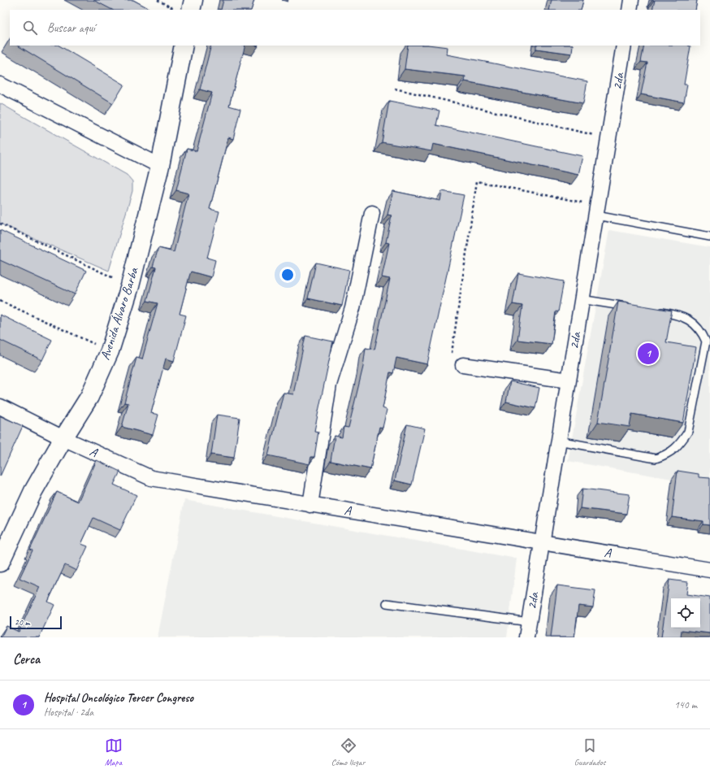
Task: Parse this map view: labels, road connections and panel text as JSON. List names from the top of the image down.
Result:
{
  "streets": {
    "street": ["2da", "Avenida Álvaro Barba", "A"]
  },
  "crossings": [
    ["2da", "A"],
    ["Avenida Álvaro Barba", "A"]
  ],
  "scale_bar": "20 m",
  "page": {
    "search": "Buscar aquí",
    "pins": "1",
    "scale": "20 m",
    "heading": "Cerca",
    "list": [
      {
        "mark": "1",
        "name": "Hospital Oncológico Tercer Congreso",
        "note": "Hospital · 2da",
        "value": "140 m"
      }
    ],
    "nav": ["Mapa", "Cómo llegar", "Guardados"]
  }
}
